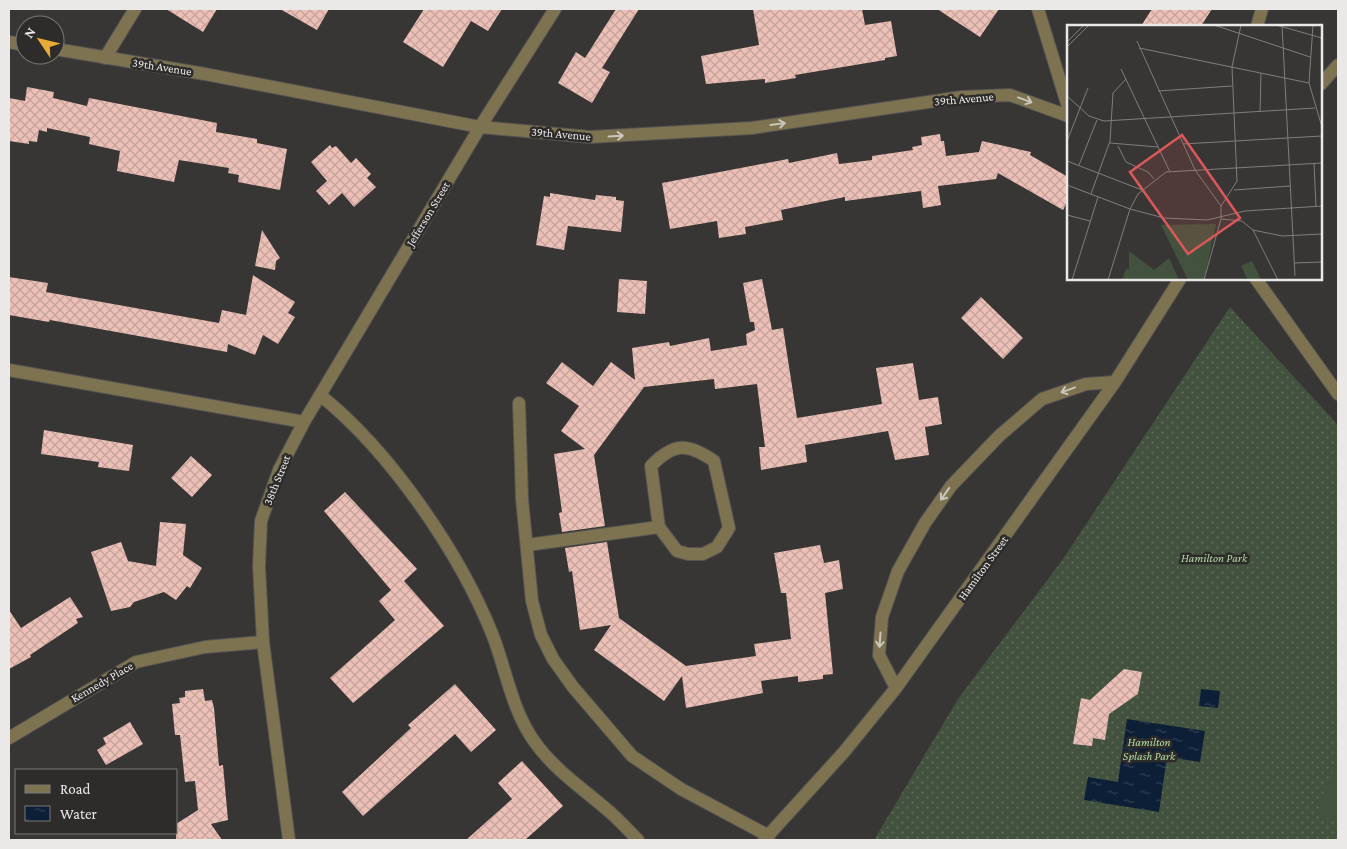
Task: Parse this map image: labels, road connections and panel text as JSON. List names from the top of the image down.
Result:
{
  "streets": {
    "street": [
      "39th Avenue",
      "Jefferson Street",
      "38th Street",
      "Hamilton Street",
      "Kennedy Place"
    ]
  },
  "crossings": [
    ["39th Avenue", "Jefferson Street"],
    ["Jefferson Street", "38th Street"],
    ["38th Street", "Kennedy Place"]
  ],
  "one_way": ["39th Avenue"],
  "parks": ["Hamilton Park", "Hamilton Splash Park"],
  "legend": ["Road", "Water"],
  "north": "top left"
}
